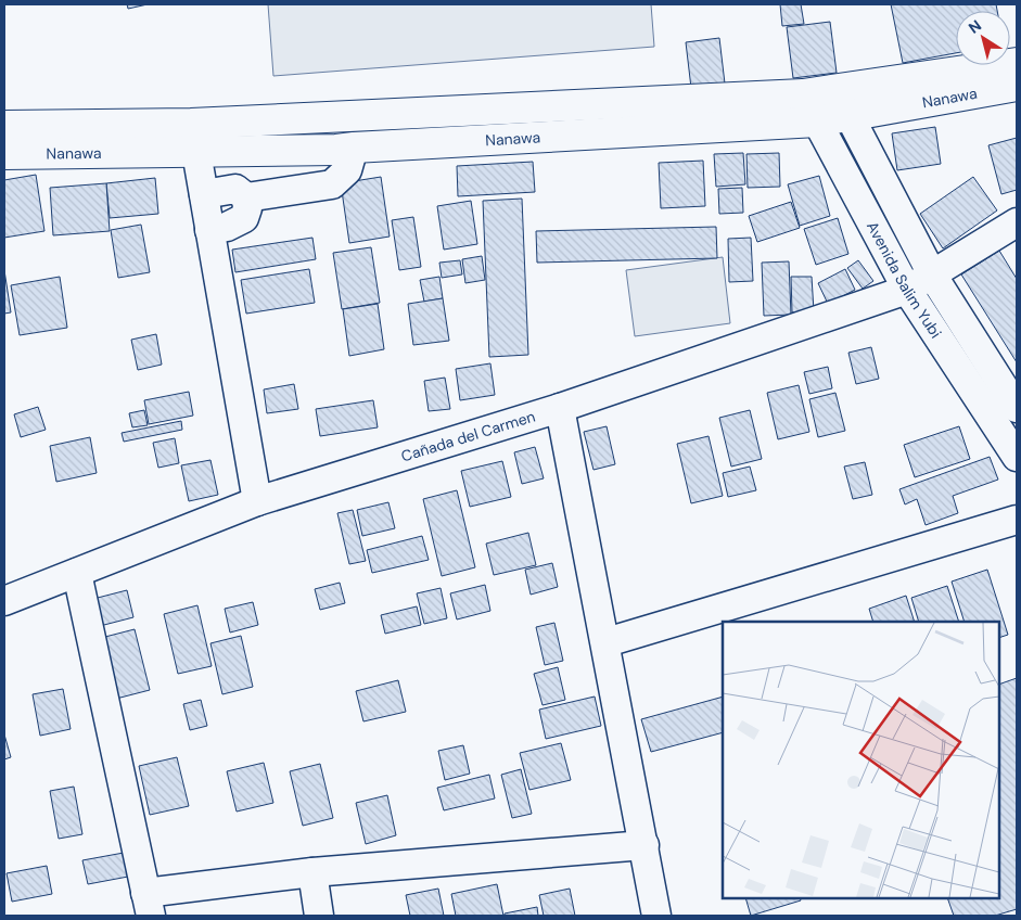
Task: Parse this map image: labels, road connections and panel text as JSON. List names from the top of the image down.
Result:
{
  "streets": {
    "main road": ["Nanawa"],
    "street": ["Avenida Salim Yubi", "Cañada del Carmen"]
  },
  "crossings": [
    ["Nanawa", "Avenida Salim Yubi"],
    ["Avenida Salim Yubi", "Cañada del Carmen"]
  ],
  "north": "top left"
}
